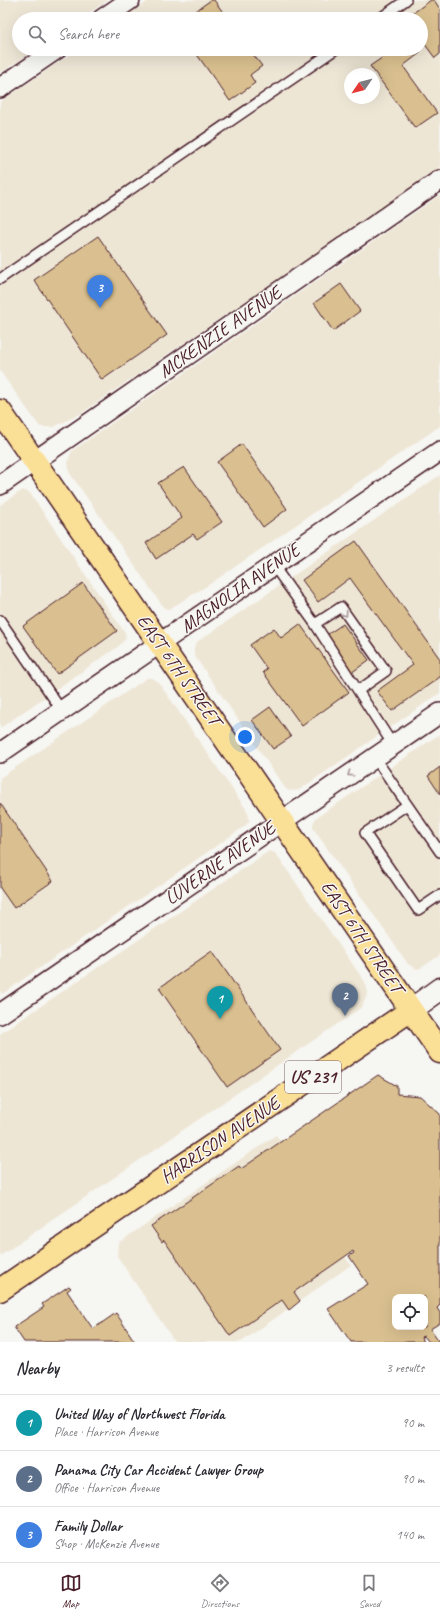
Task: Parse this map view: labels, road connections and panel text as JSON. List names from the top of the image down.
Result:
{
  "streets": {
    "main road": ["EAST 6TH STREET", "US 231", "HARRISON AVENUE"],
    "street": ["MCKENZIE AVENUE", "MAGNOLIA AVENUE", "LUVERNE AVENUE"]
  },
  "crossings": [
    ["MCKENZIE AVENUE", "EAST 6TH STREET"],
    ["MAGNOLIA AVENUE", "EAST 6TH STREET"],
    ["EAST 6TH STREET", "LUVERNE AVENUE"],
    ["EAST 6TH STREET", "HARRISON AVENUE"]
  ],
  "north": "bottom left",
  "page": {
    "search": "Search here",
    "pins": ["3", "2", "1"],
    "heading": ["Nearby", "3 results"],
    "list": [
      {
        "mark": "1",
        "name": "United Way of Northwest Florida",
        "note": "Place · Harrison Avenue",
        "value": "90 m"
      },
      {
        "mark": "2",
        "name": "Panama City Car Accident Lawyer Group",
        "note": "Office · Harrison Avenue",
        "value": "90 m"
      },
      {
        "mark": "3",
        "name": "Family Dollar",
        "note": "Shop · McKenzie Avenue",
        "value": "140 m"
      }
    ],
    "nav": ["Map", "Directions", "Saved"]
  }
}
